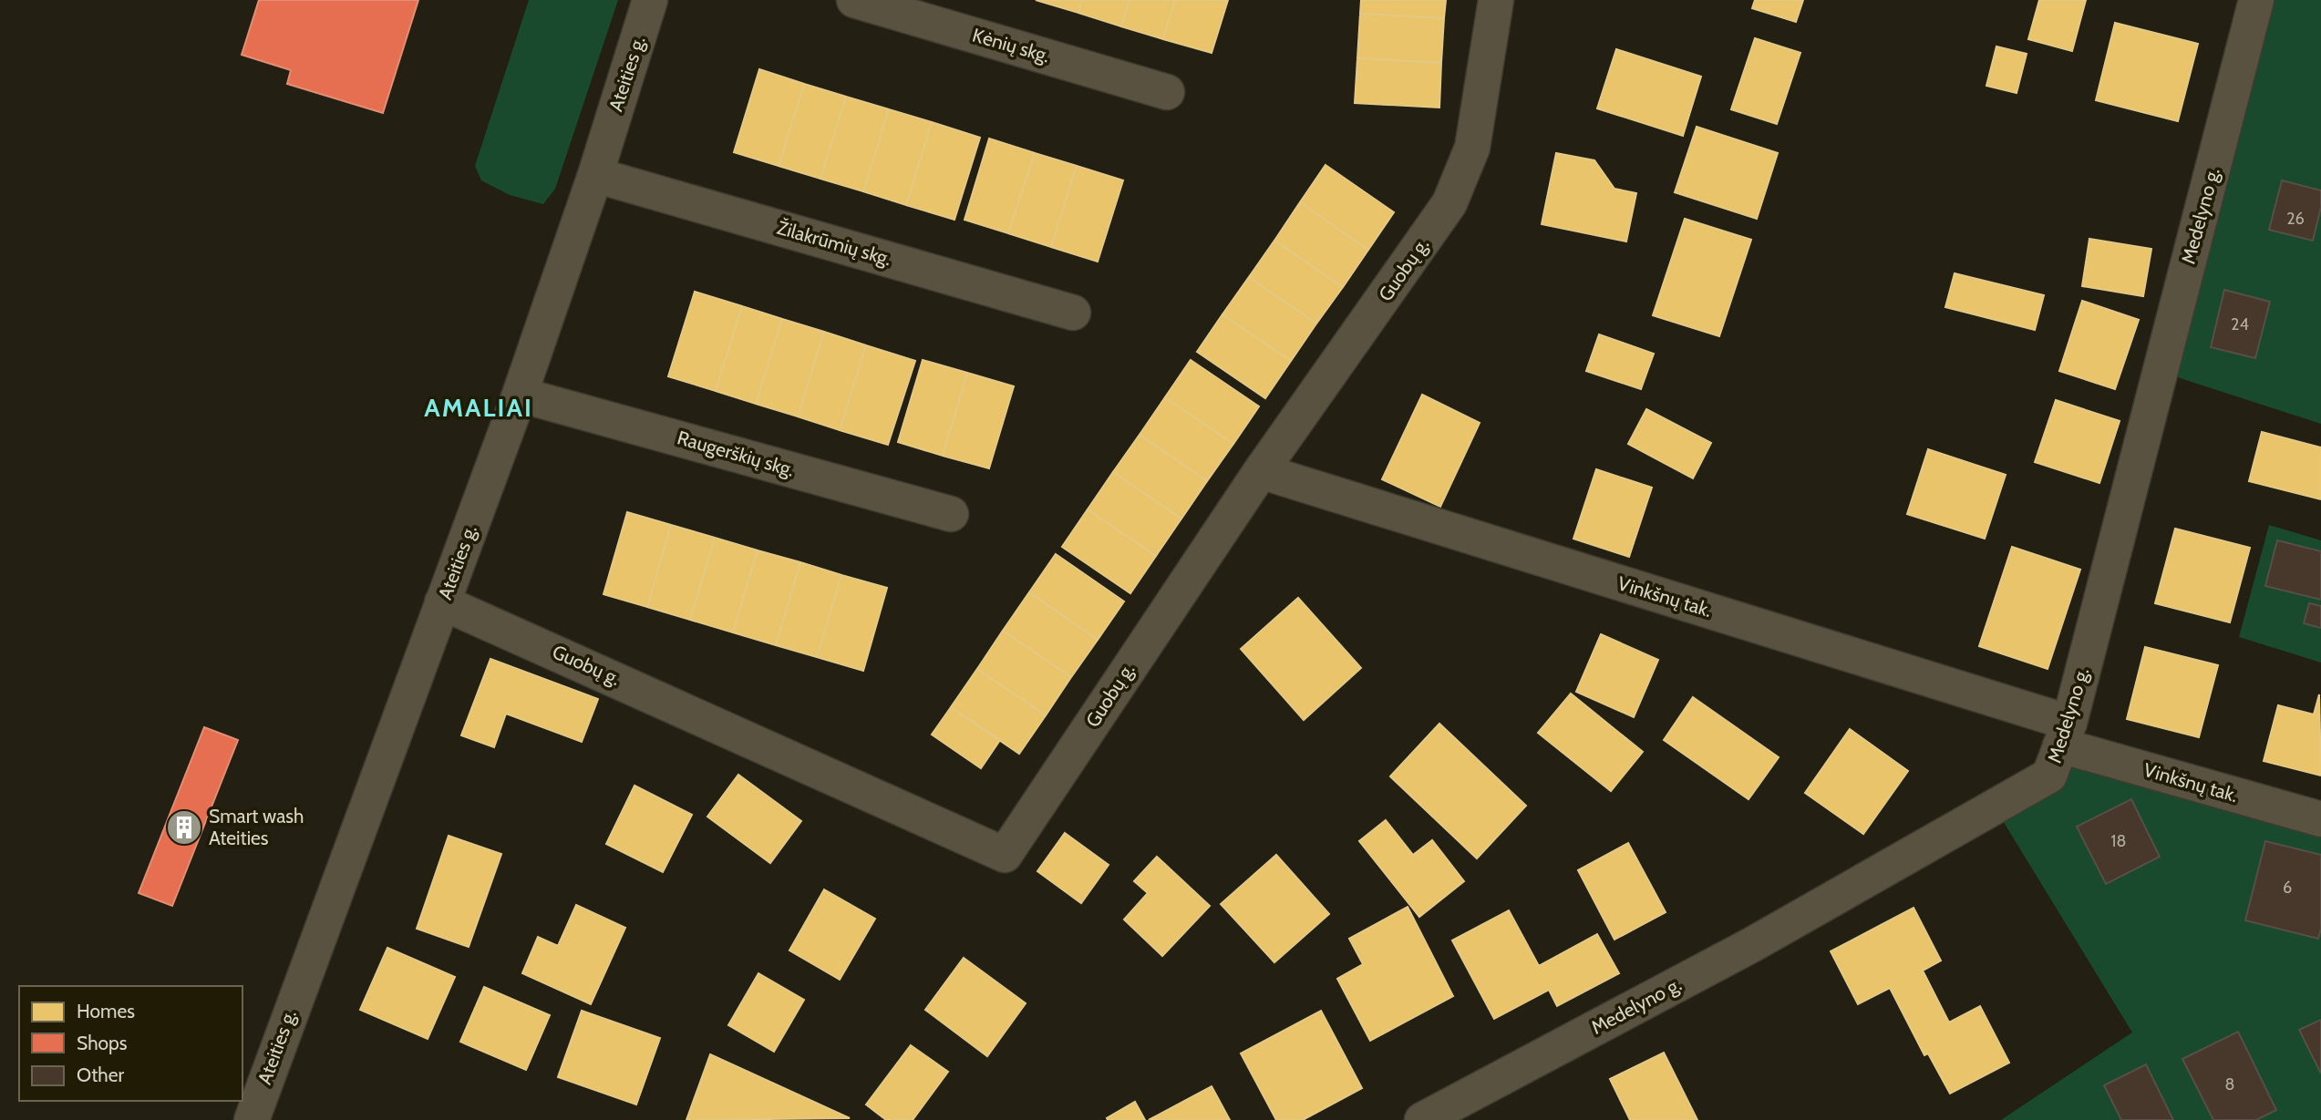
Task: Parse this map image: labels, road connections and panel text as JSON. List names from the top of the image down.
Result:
{
  "streets": {
    "street": [
      "Kėnių skg.",
      "Ateities g.",
      "Medelyno g.",
      "Žilakrūmių skg.",
      "Guobų g.",
      "Raugerškių skg.",
      "Vinkšnų tak."
    ]
  },
  "crossings": [
    ["Ateities g.", "Žilakrūmių skg."],
    ["Ateities g.", "Guobų g."],
    ["Ateities g.", "Raugerškių skg."],
    ["Medelyno g.", "Vinkšnų tak."],
    ["Guobų g.", "Vinkšnų tak."]
  ],
  "districts": ["AMALIAI"],
  "places": {
    "building": ["Smart wash Ateities"]
  },
  "house_numbers": [
    "26",
    "24",
    "18",
    "6",
    "8"
  ],
  "legend": ["Homes", "Shops", "Other"]
}
